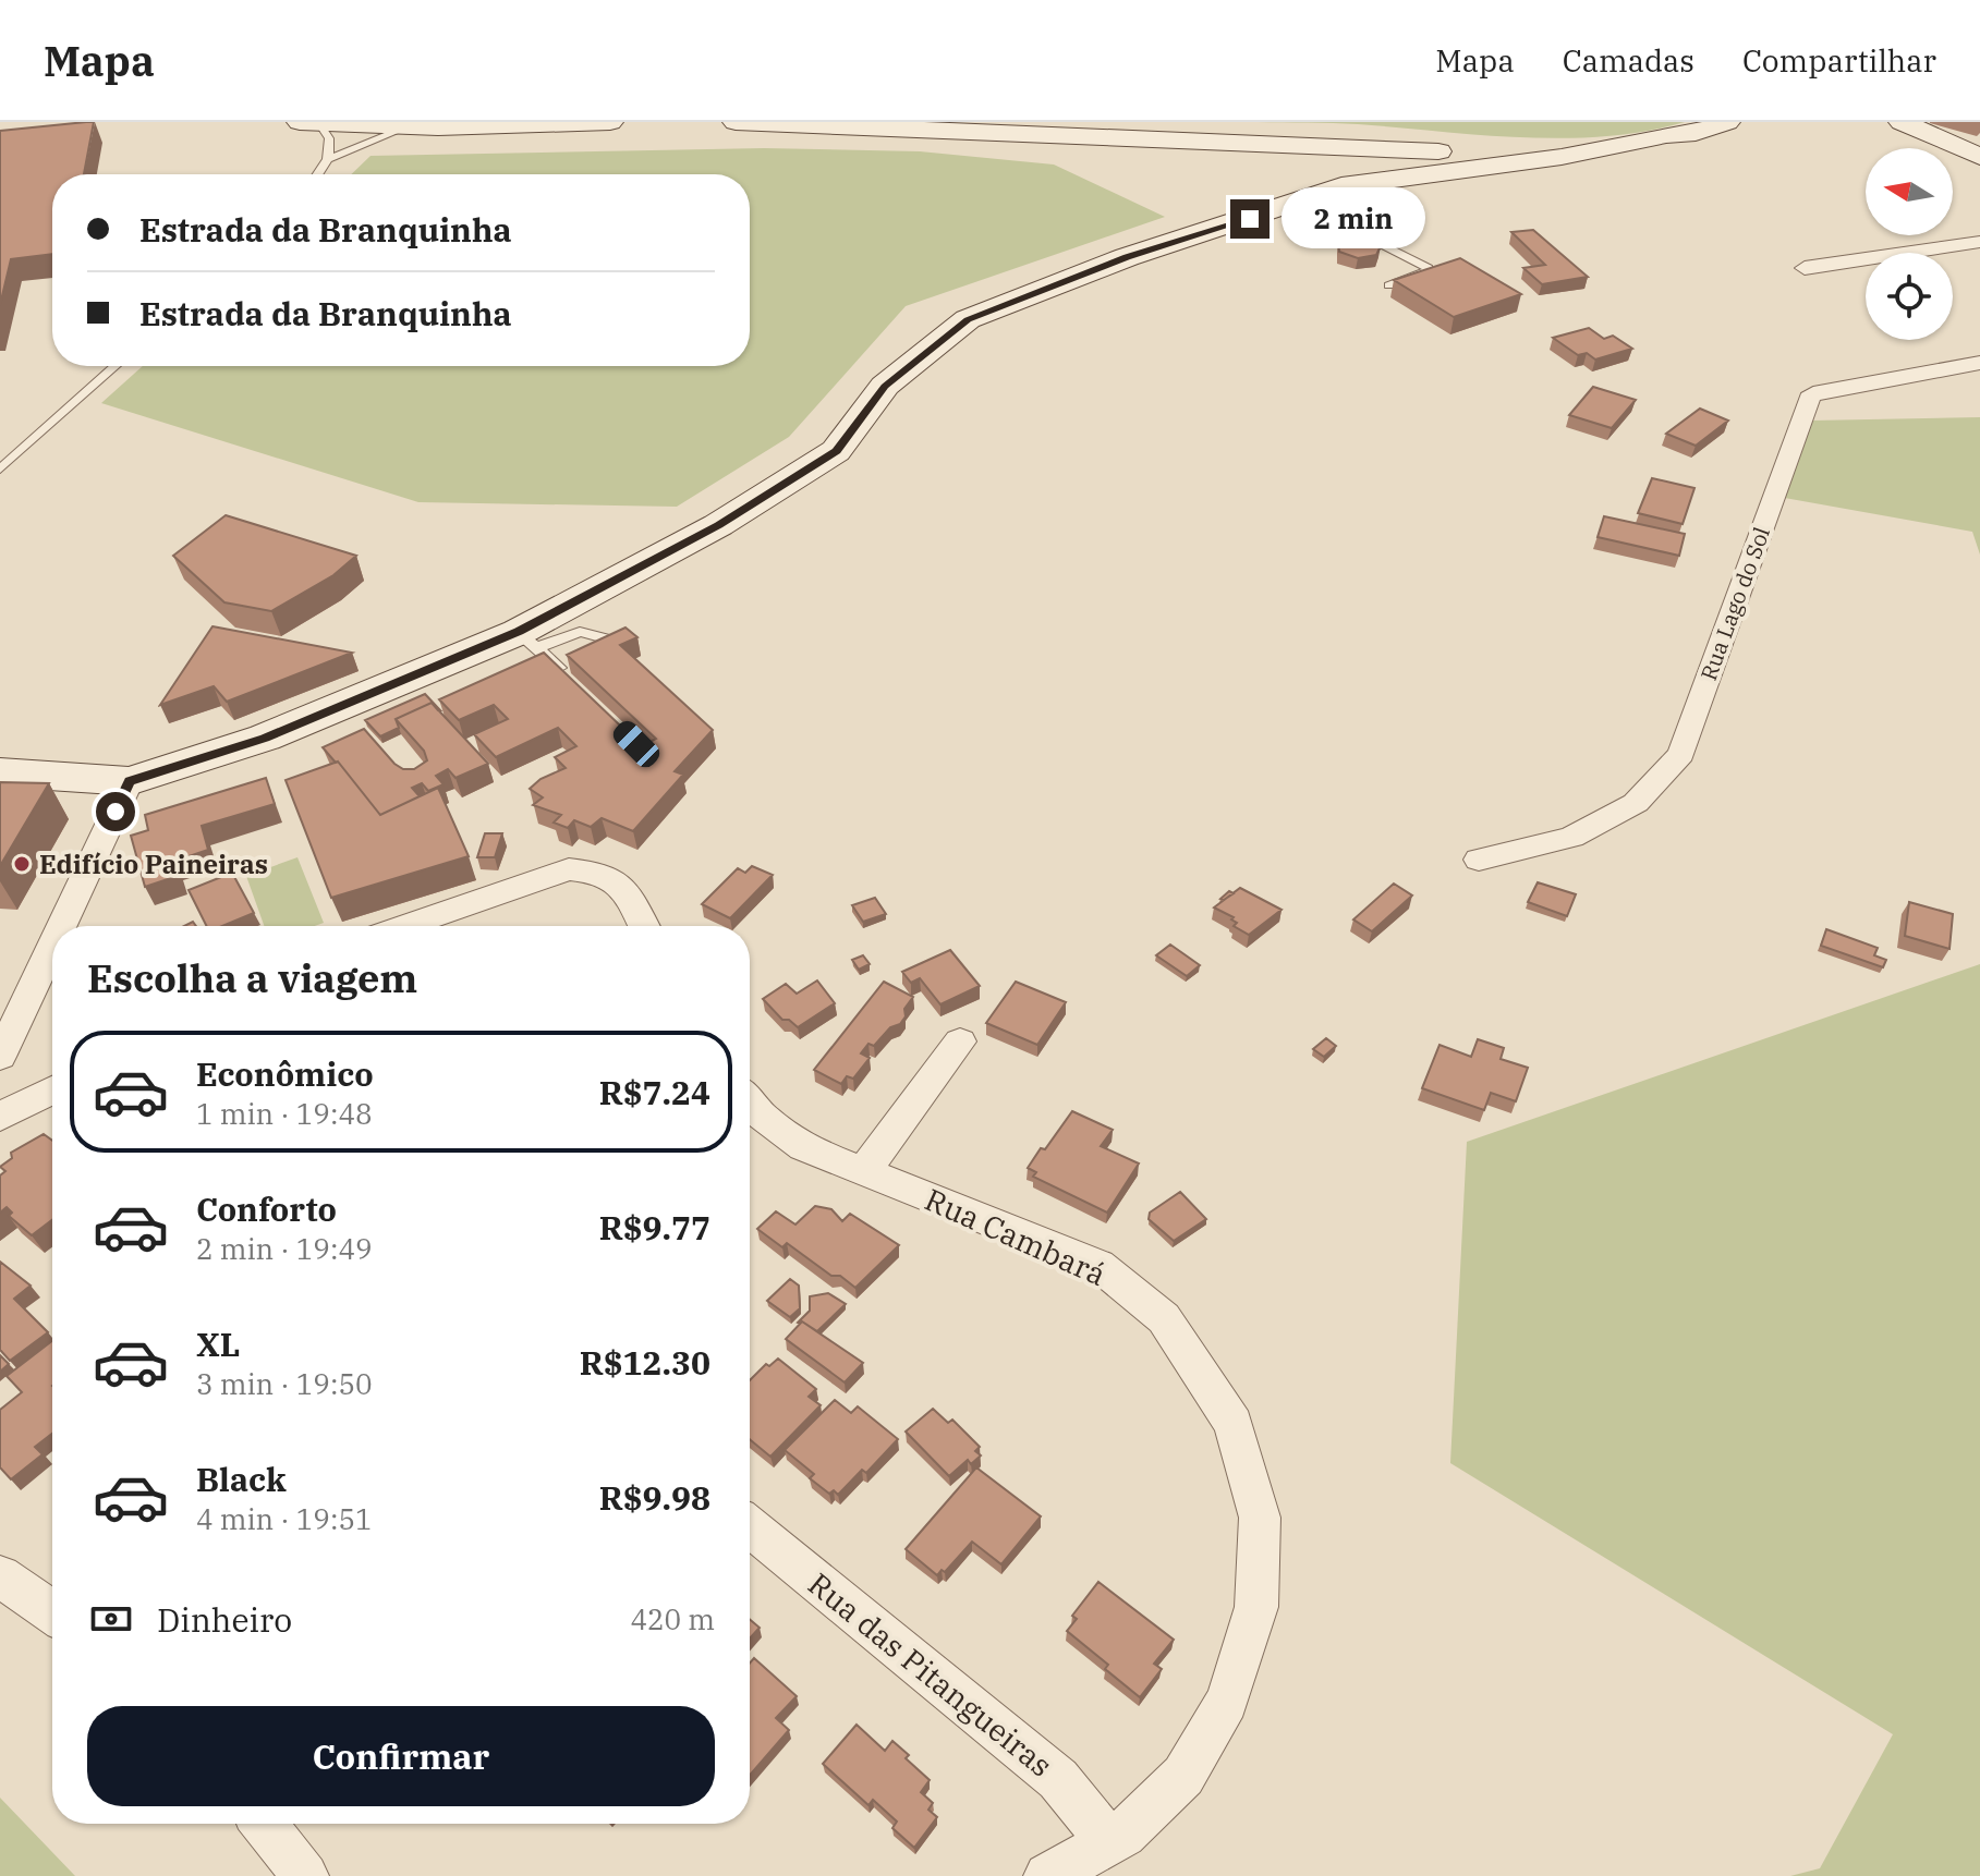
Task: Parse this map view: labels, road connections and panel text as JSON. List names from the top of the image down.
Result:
{
  "streets": {
    "street": ["Rua Lago do Sol", "Rua Cambará", "Rua das Pitangueiras"]
  },
  "crossings": [
    ["Rua Cambará", "Rua das Pitangueiras"]
  ],
  "places": ["Edifício Paineiras"],
  "north": "left",
  "page": {
    "header": "Mapa",
    "nav": ["Mapa", "Camadas", "Compartilhar"],
    "banner": ["Estrada da Branquinha", "Estrada da Branquinha"],
    "bubble": "2 min",
    "heading": "Escolha a viagem",
    "list": [
      {
        "name": "Econômico",
        "note": "1 min · 19:48",
        "value": "R$7.24"
      },
      {
        "name": "Conforto",
        "note": "2 min · 19:49",
        "value": "R$9.77"
      },
      {
        "name": "XL",
        "note": "3 min · 19:50",
        "value": "R$12.30"
      },
      {
        "name": "Black",
        "note": "4 min · 19:51",
        "value": "R$9.98"
      }
    ],
    "pay": ["Dinheiro", "420 m"],
    "buttons": "Confirmar"
  }
}
